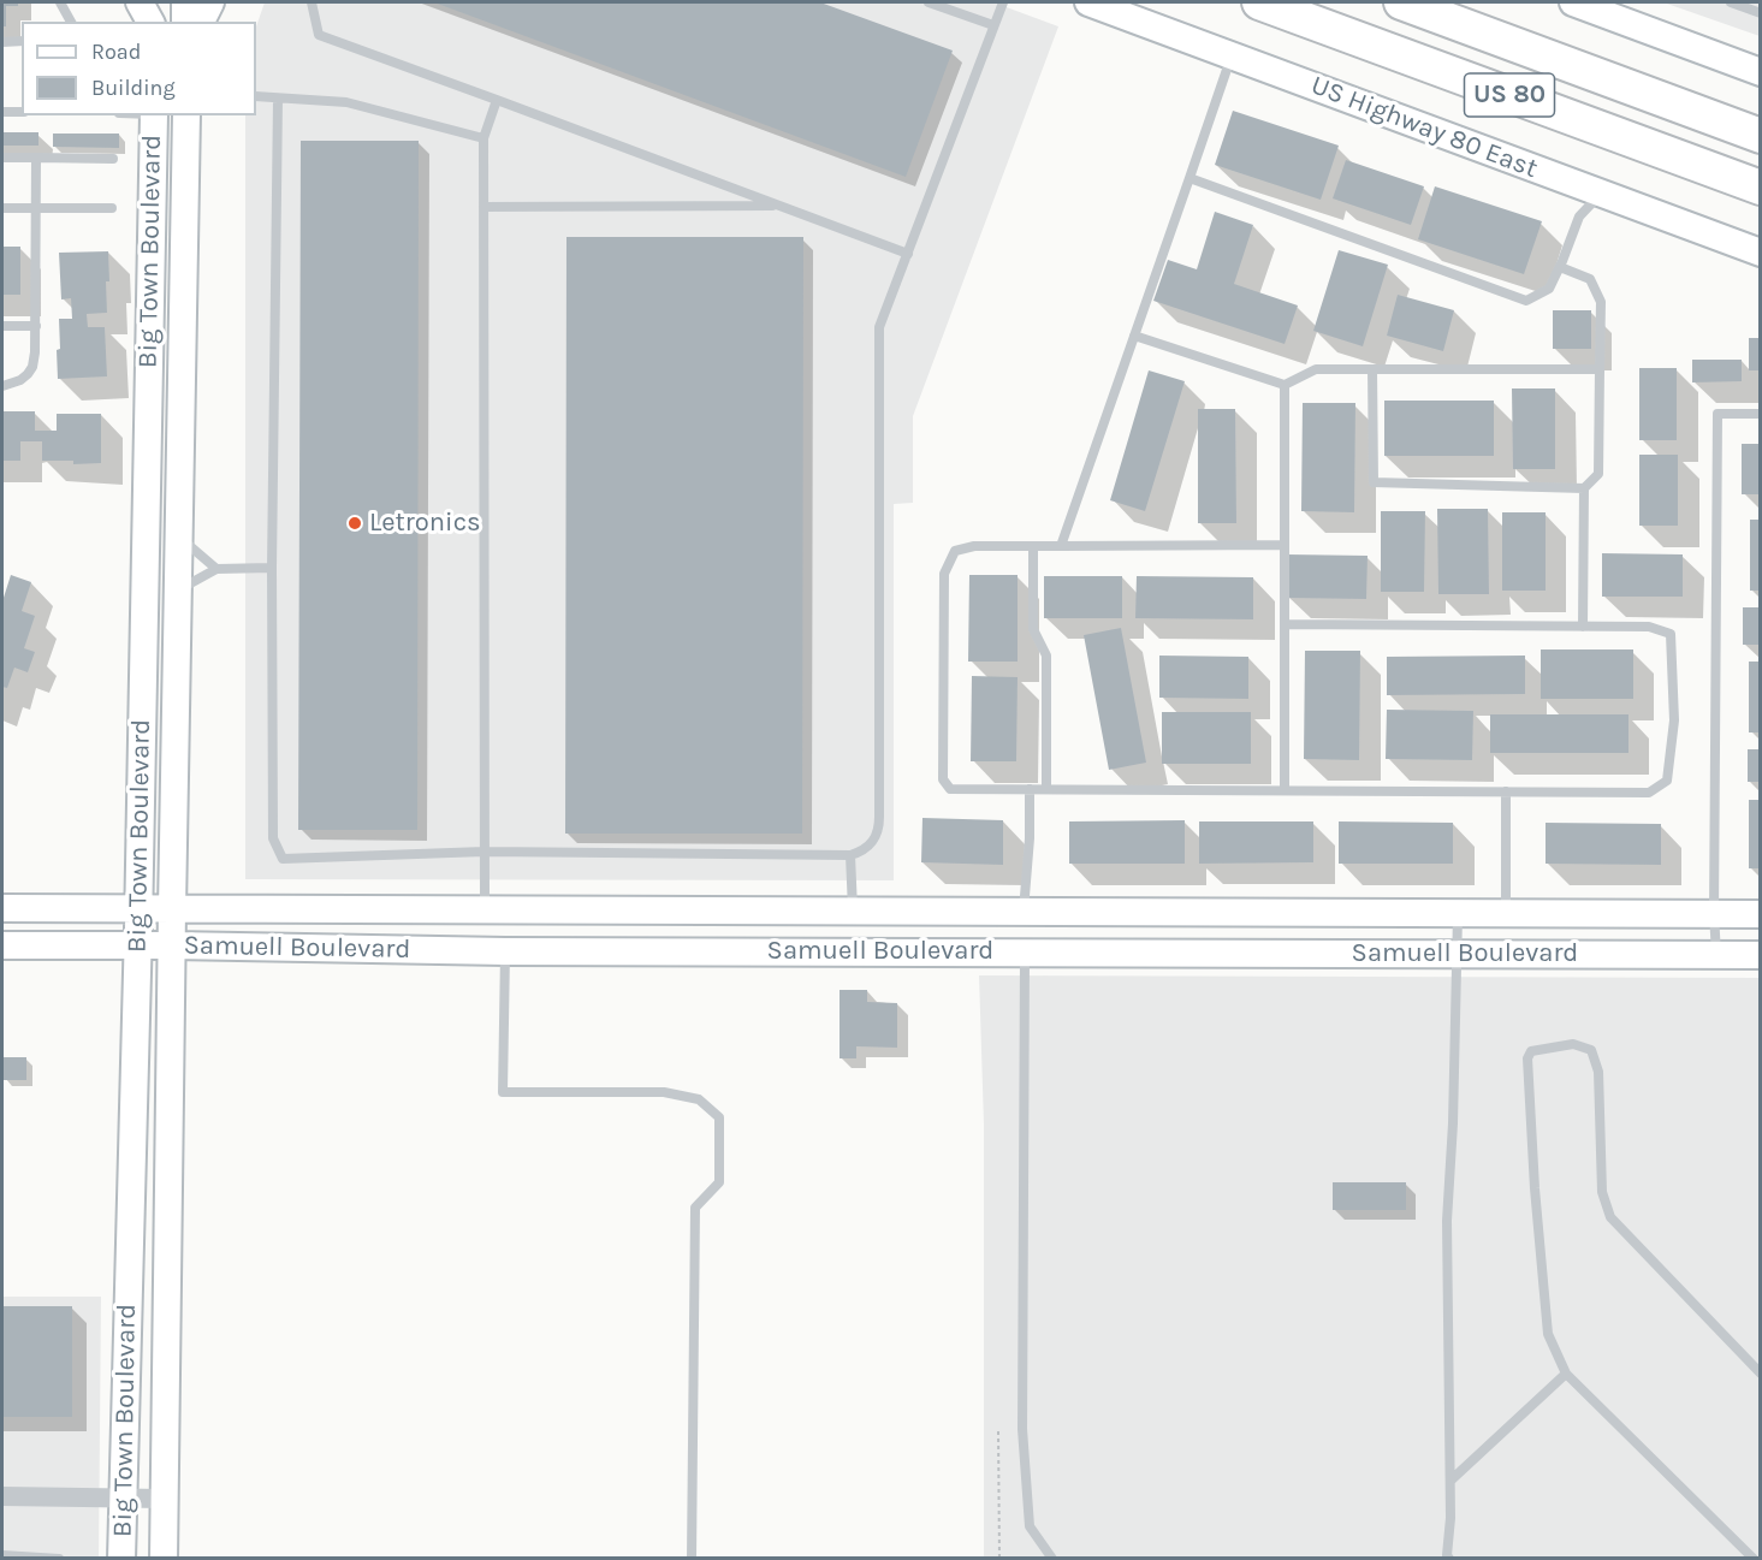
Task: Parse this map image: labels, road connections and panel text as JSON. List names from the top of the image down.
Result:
{
  "streets": {
    "highway": ["US 80"],
    "main road": ["US Highway 80 East", "Big Town Boulevard", "Samuell Boulevard"]
  },
  "crossings": [
    ["Big Town Boulevard", "Samuell Boulevard"]
  ],
  "places": ["Letronics"],
  "legend": ["Road", "Building"]
}
